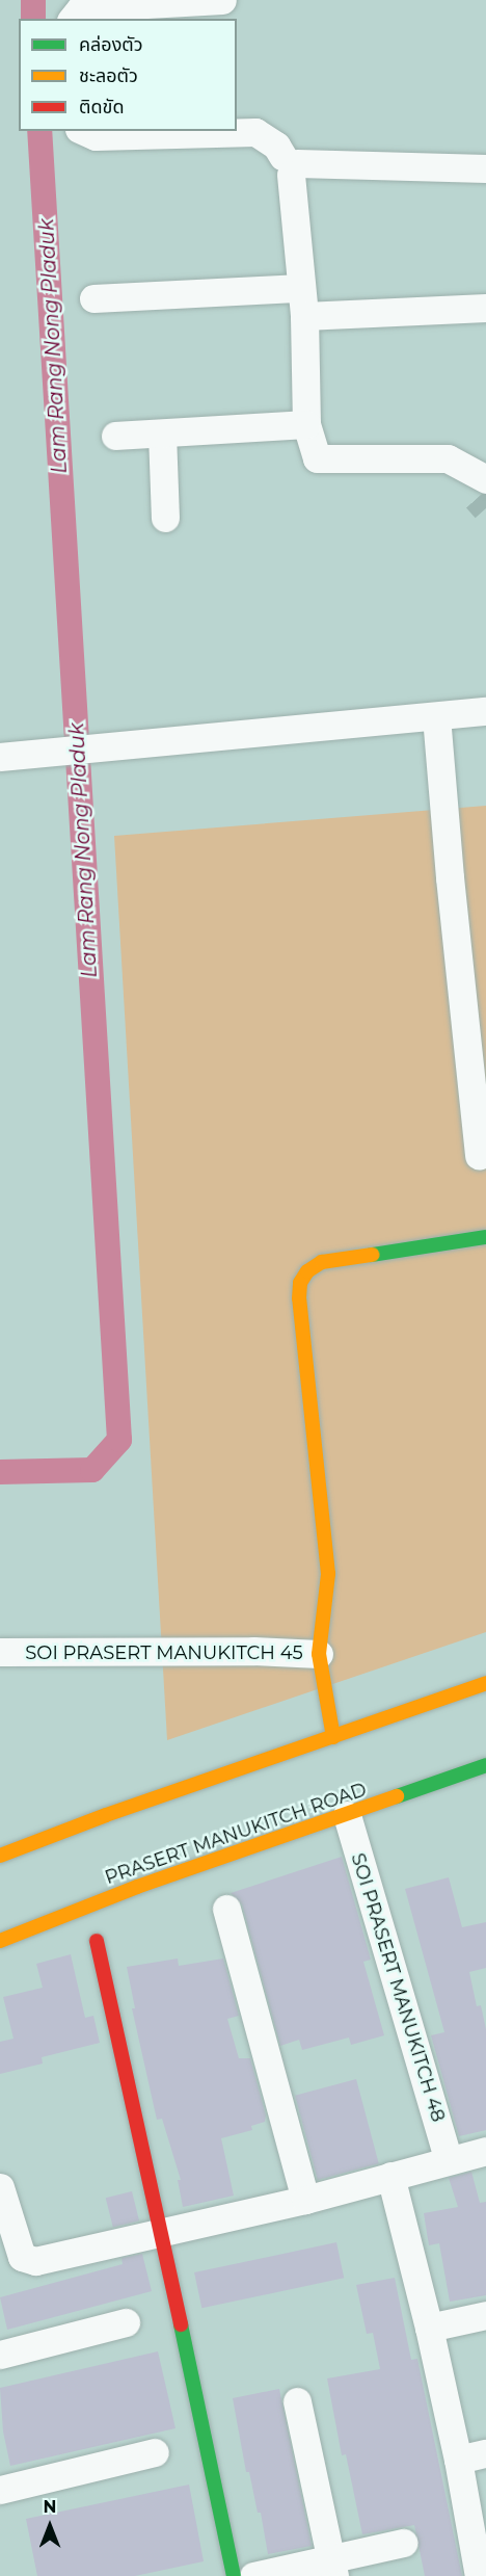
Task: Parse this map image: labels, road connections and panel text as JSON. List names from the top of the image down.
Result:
{
  "streets": {
    "street": ["SOI PRASERT MANUKITCH 45", "PRASERT MANUKITCH ROAD", "SOI PRASERT MANUKITCH 48"]
  },
  "crossings": [
    ["PRASERT MANUKITCH ROAD", "SOI PRASERT MANUKITCH 48"]
  ],
  "water": ["Lam Rang Nong Pladuk"],
  "legend": ["คล่องตัว", "ชะลอตัว", "ติดขัด"],
  "north": "top"
}
